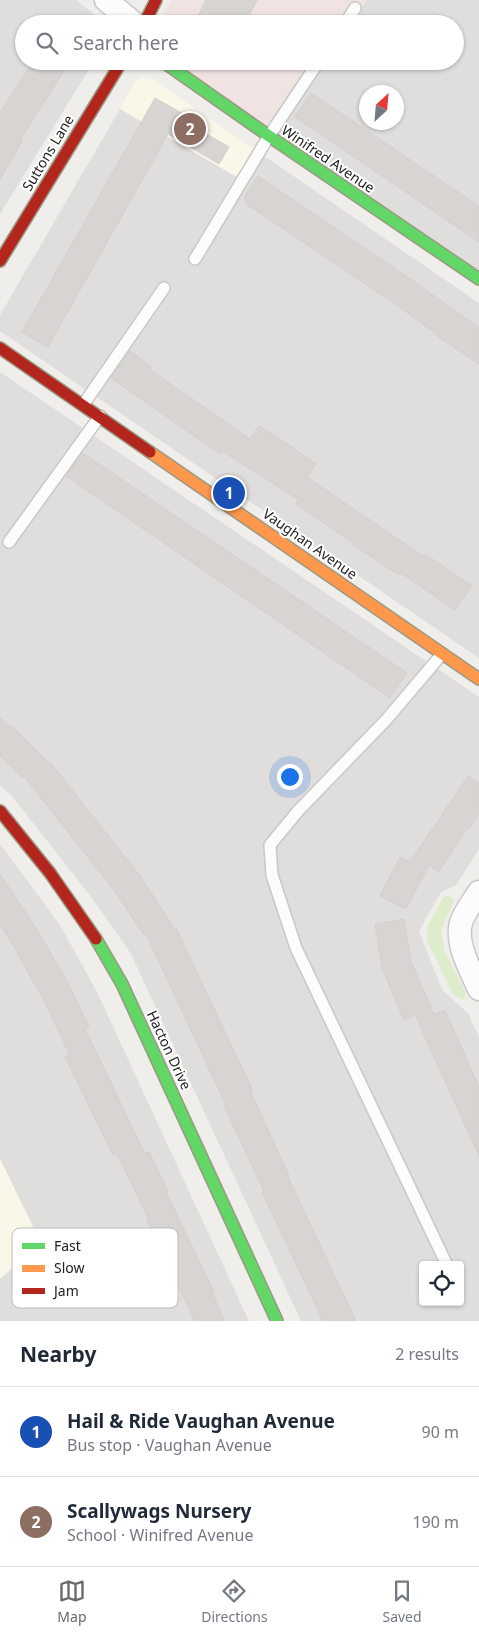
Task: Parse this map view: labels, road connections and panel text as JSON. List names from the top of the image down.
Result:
{
  "streets": {
    "street": [
      "Suttons Lane",
      "Winifred Avenue",
      "Vaughan Avenue",
      "Hacton Drive"
    ]
  },
  "legend": ["Fast", "Slow", "Jam"],
  "north": "top right",
  "page": {
    "search": "Search here",
    "pins": ["2", "1"],
    "heading": ["Nearby", "2 results"],
    "list": [
      {
        "mark": "1",
        "name": "Hail & Ride Vaughan Avenue",
        "note": "Bus stop · Vaughan Avenue",
        "value": "90 m"
      },
      {
        "mark": "2",
        "name": "Scallywags Nursery",
        "note": "School · Winifred Avenue",
        "value": "190 m"
      }
    ],
    "nav": ["Map", "Directions", "Saved"]
  }
}
